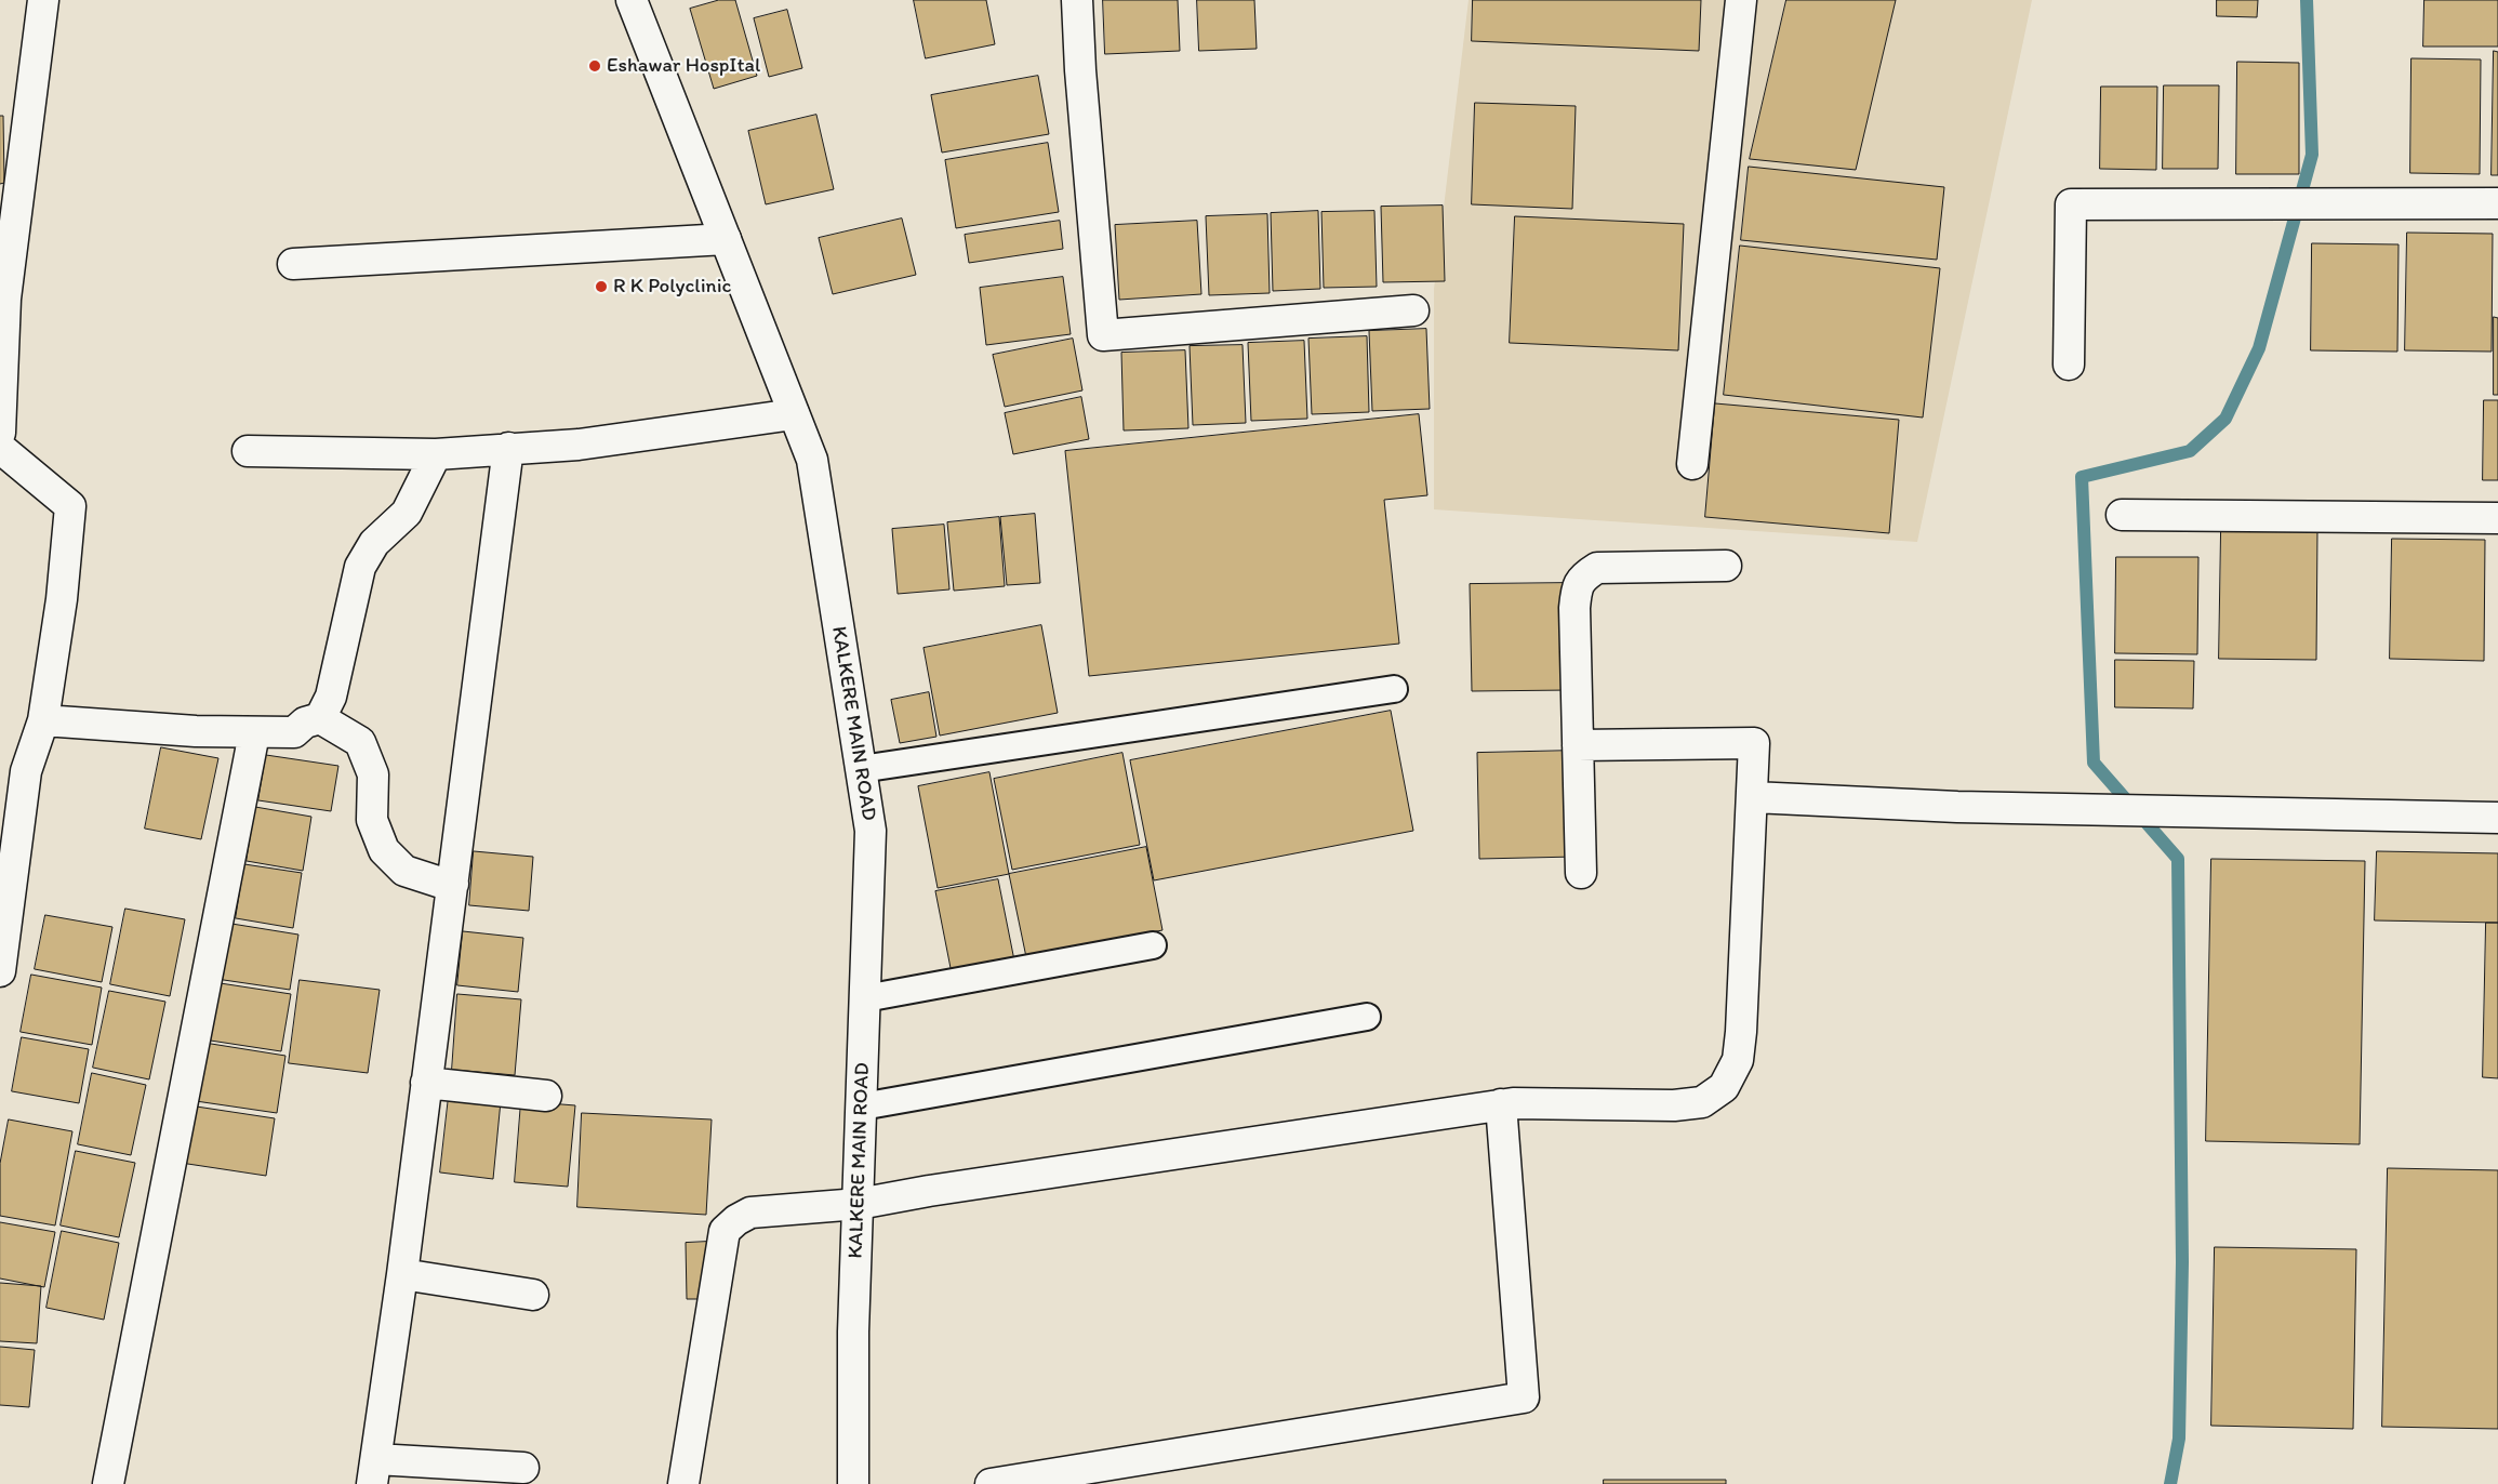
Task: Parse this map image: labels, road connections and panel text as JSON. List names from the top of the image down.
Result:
{
  "streets": {
    "street": ["KALKERE MAIN ROAD"]
  },
  "places": ["Eshawar HospItal", "R K Polyclinic"]
}
